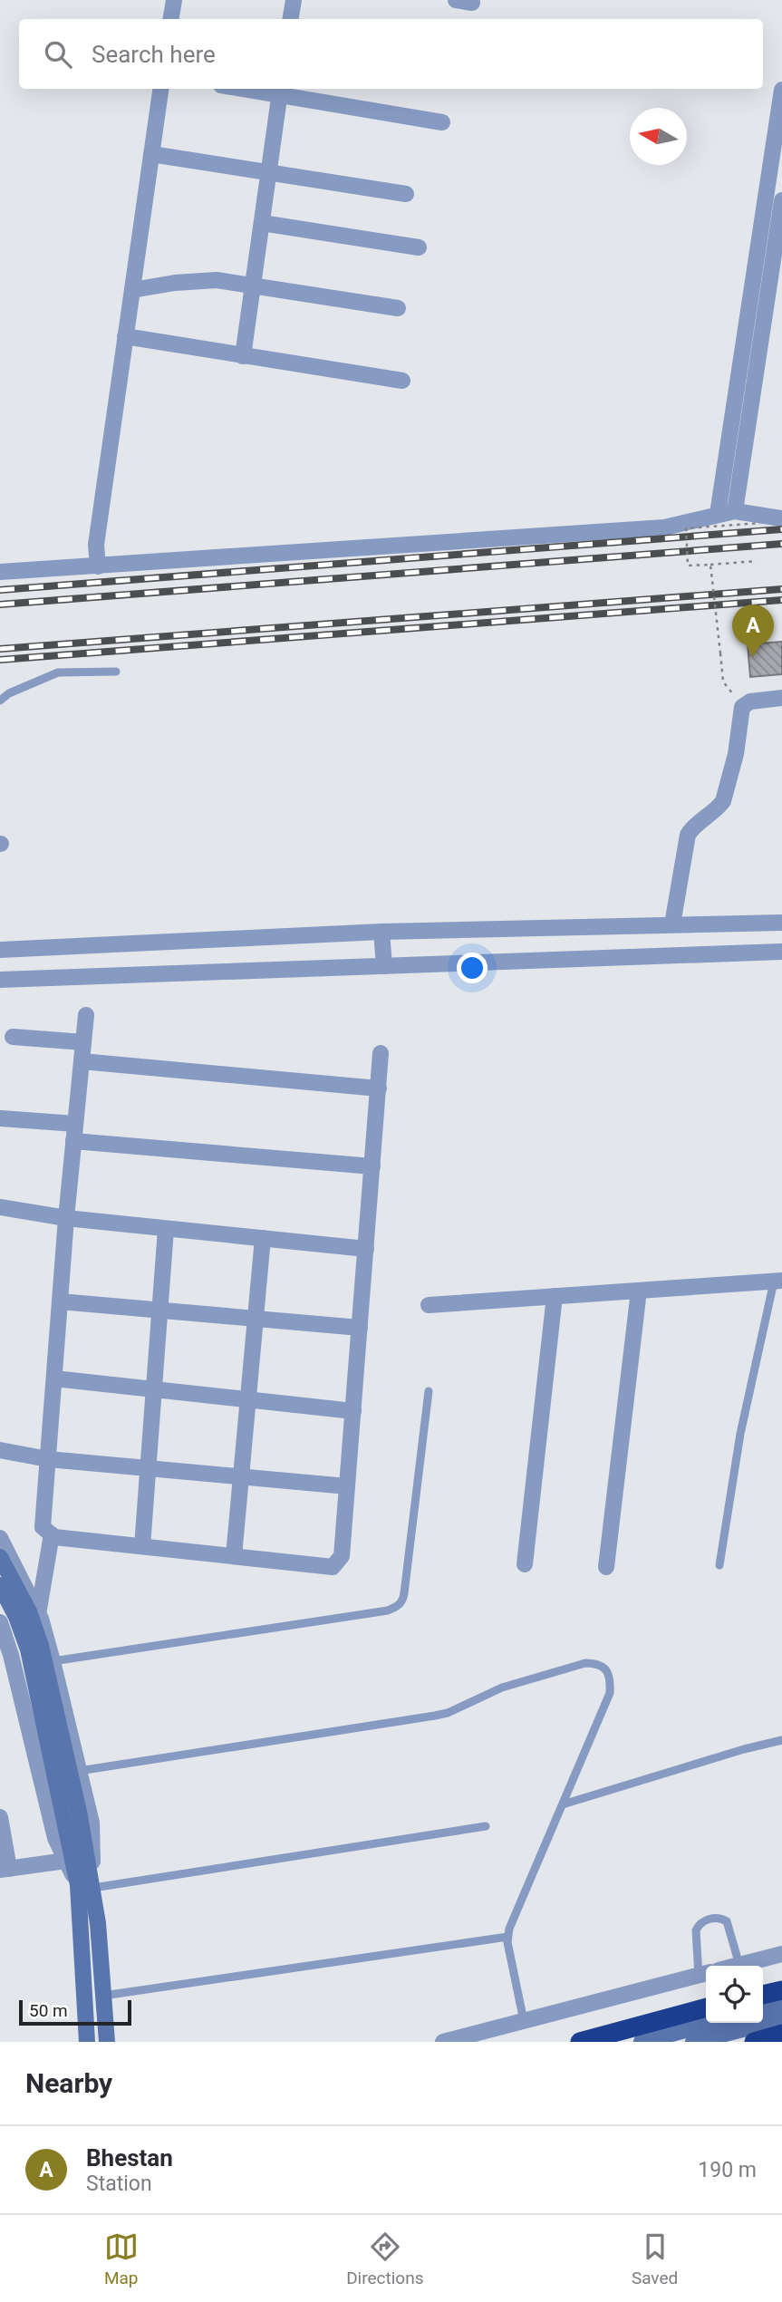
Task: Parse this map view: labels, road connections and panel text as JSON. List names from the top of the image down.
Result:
{
  "scale_bar": "50 m",
  "north": "left",
  "page": {
    "search": "Search here",
    "pins": "A",
    "scale": "50 m",
    "heading": "Nearby",
    "list": [
      {
        "mark": "A",
        "name": "Bhestan",
        "note": "Station",
        "value": "190 m"
      }
    ],
    "nav": ["Map", "Directions", "Saved"]
  }
}
